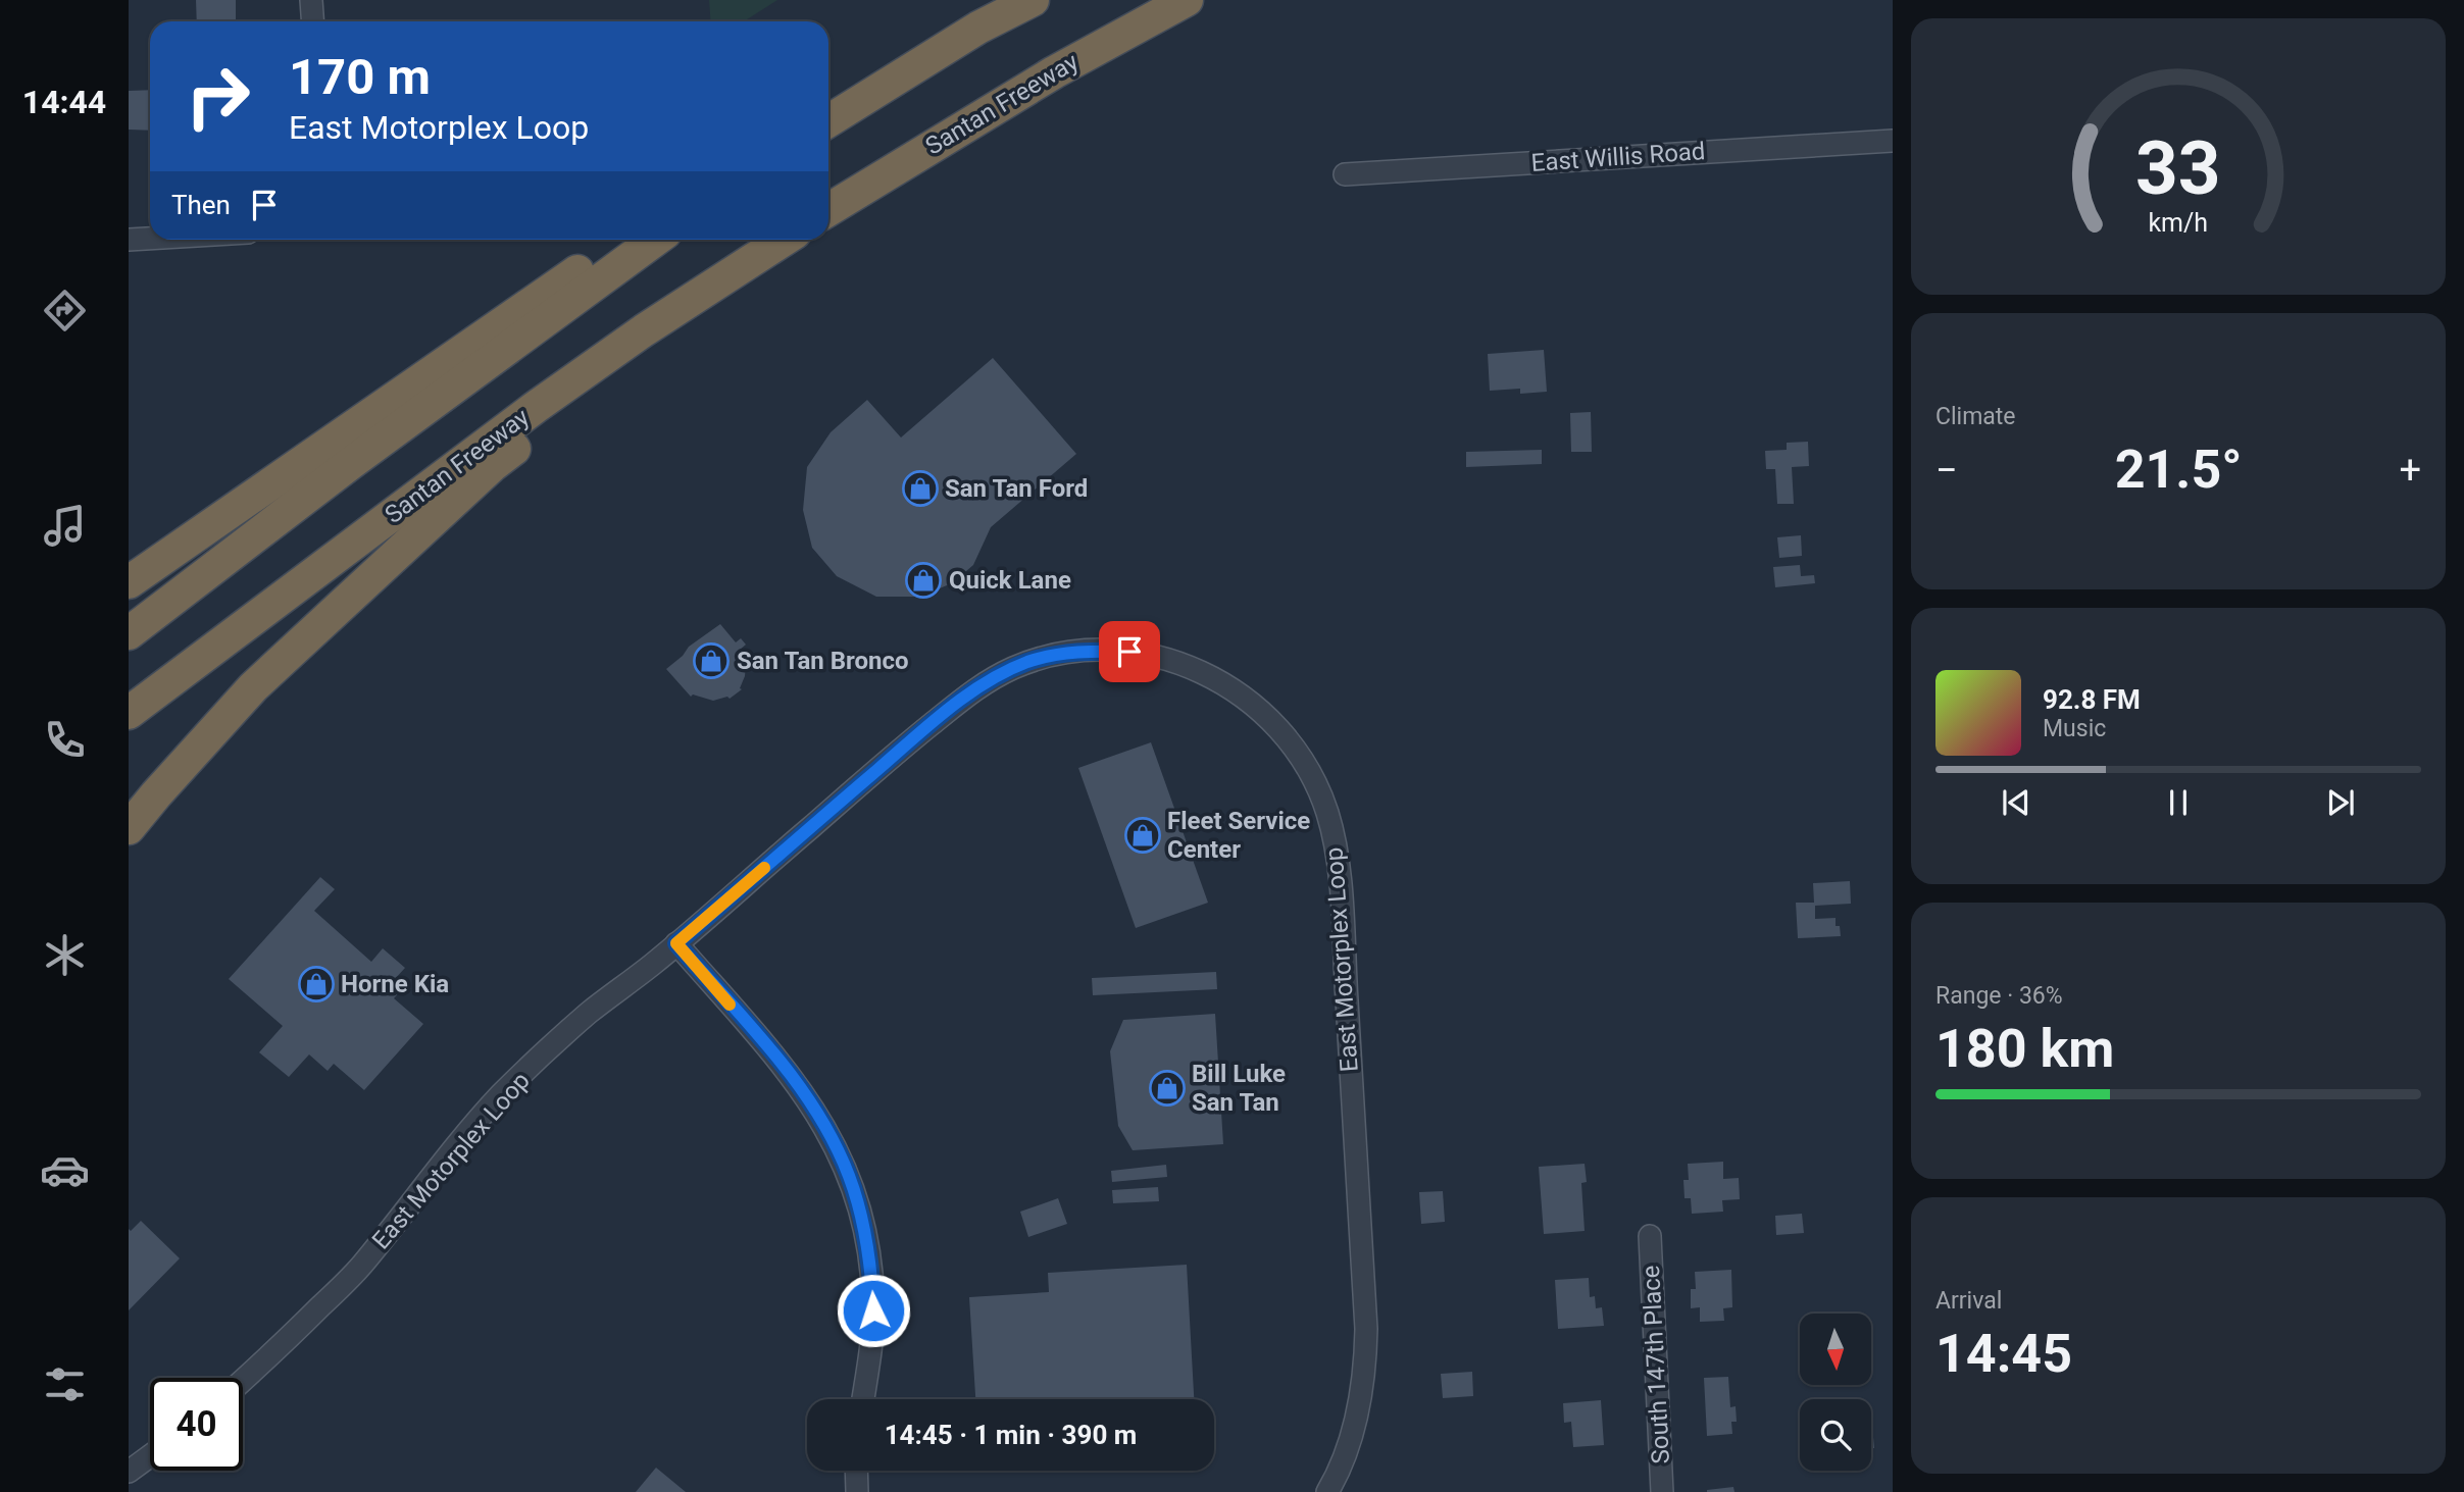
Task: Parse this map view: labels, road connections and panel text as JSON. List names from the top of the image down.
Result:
{
  "streets": {
    "highway": ["Santan Freeway"],
    "street": ["East Willis Road", "East Motorplex Loop", "South 147th Place"]
  },
  "places": {
    "shop": [
      "San Tan Ford",
      "Quick Lane",
      "San Tan Bronco",
      "Fleet Service Center",
      "Horne Kia",
      "Bill Luke San Tan"
    ]
  },
  "north": "bottom",
  "page": {
    "tabs": "14:44",
    "turn": ["170 m", "East Motorplex Loop"],
    "then": "Then",
    "tile": [
      "Climate",
      ["Range · 36%", "180 km"],
      ["Arrival", "14:45"]
    ],
    "heat": ["−", "21.5°", "+"],
    "song": ["92.8 FM", "Music"],
    "limit": "40",
    "trip": "14:45 · 1 min · 390 m",
    "gauge": ["33", "km/h"]
  }
}
